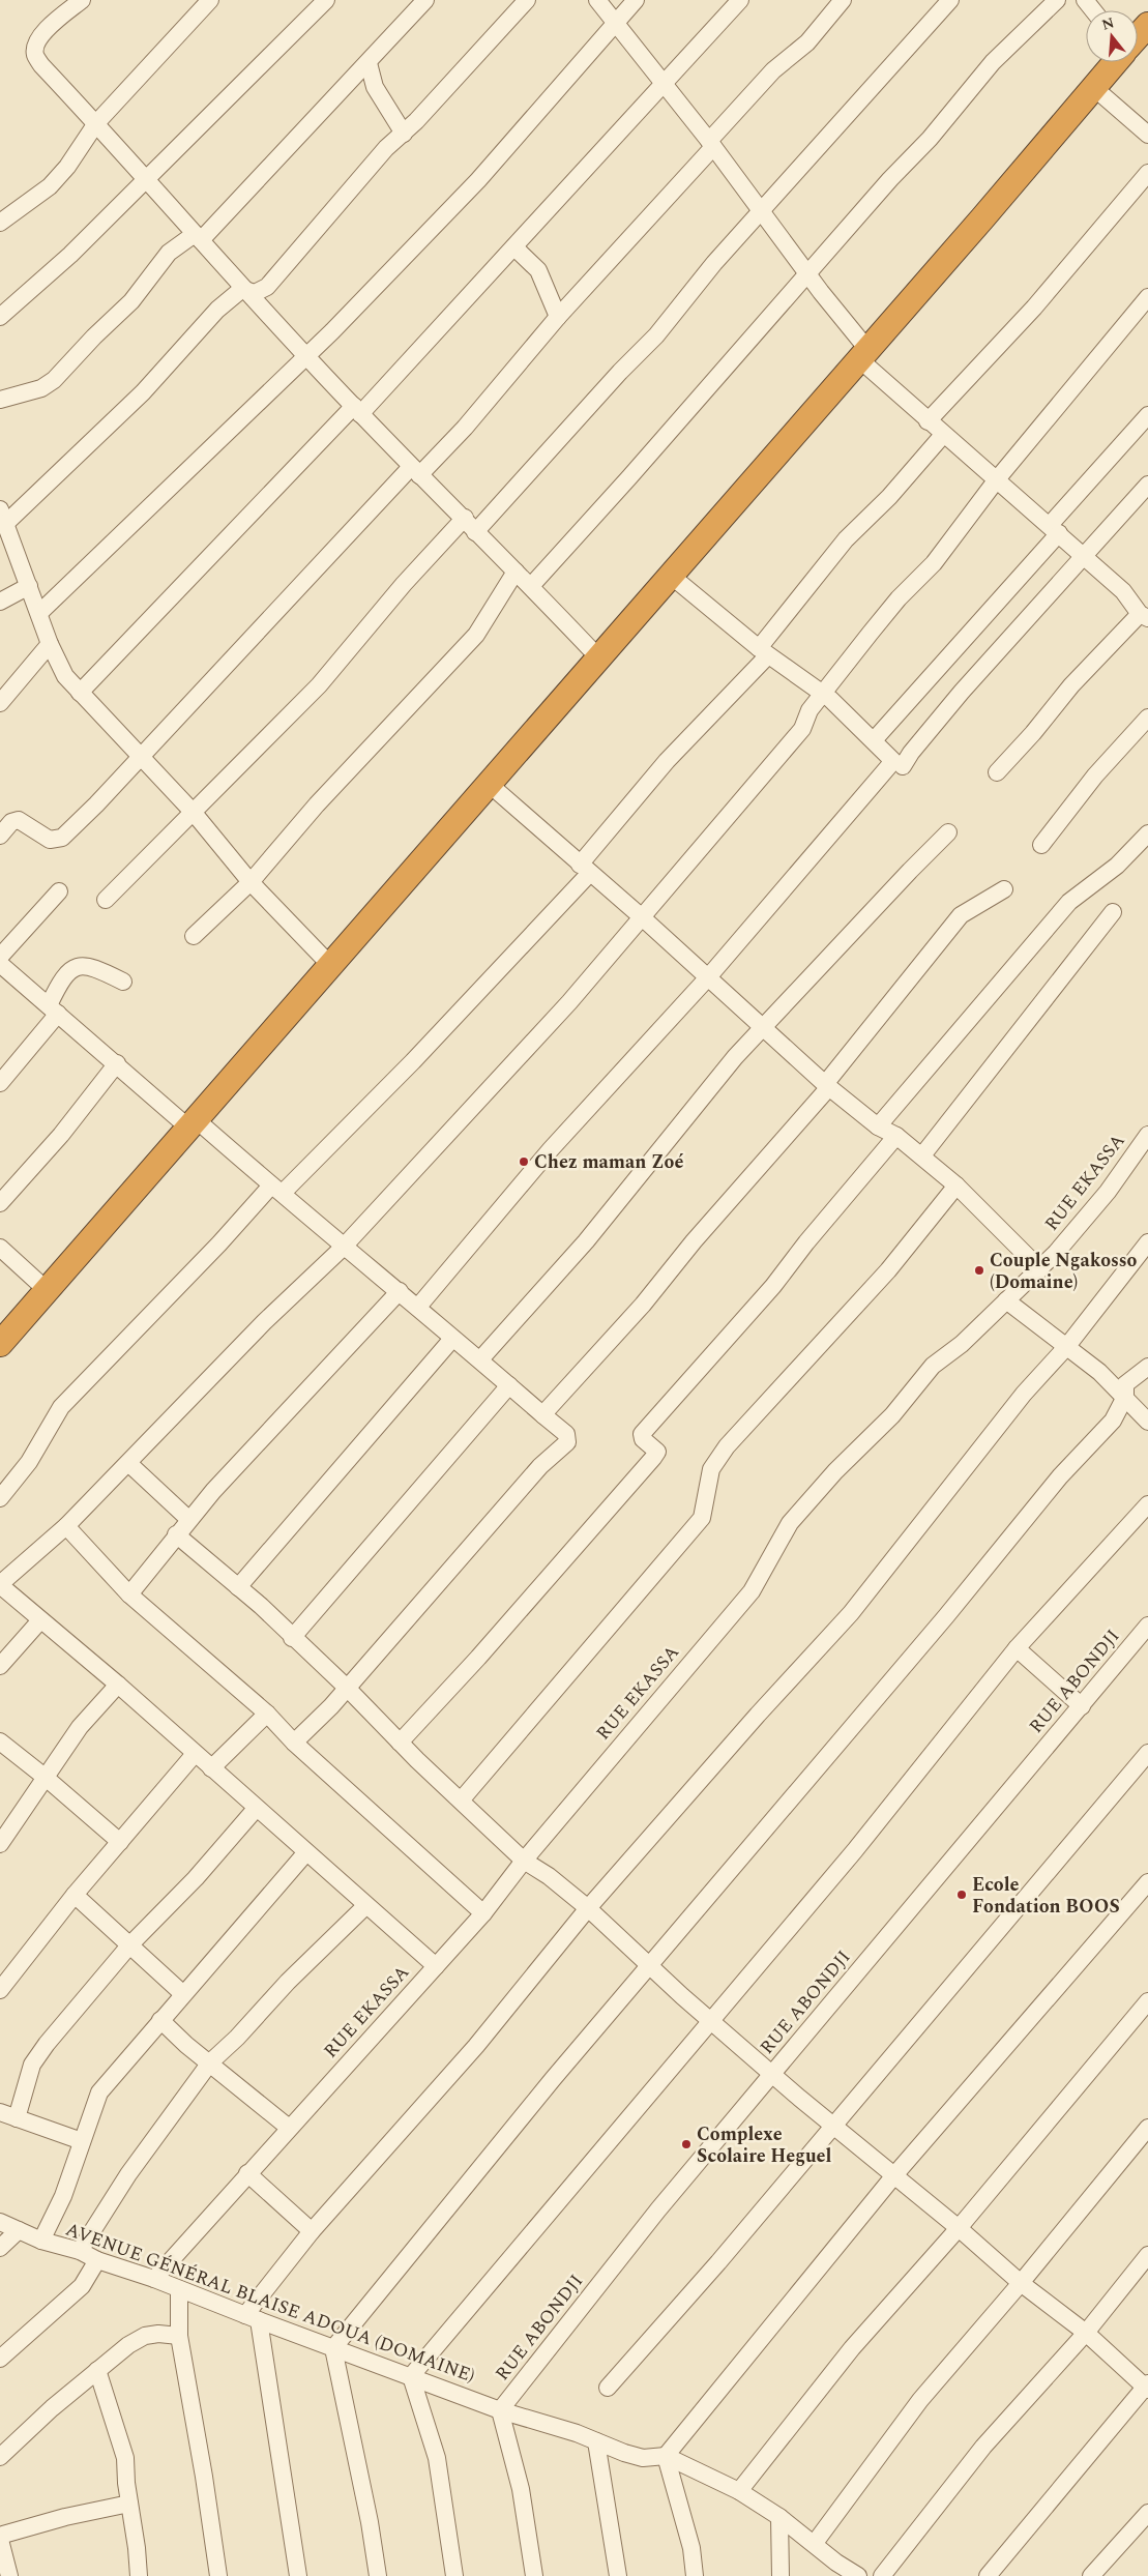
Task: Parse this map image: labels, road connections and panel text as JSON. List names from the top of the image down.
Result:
{
  "streets": {
    "street": ["RUE EKASSA", "RUE ABONDJI", "AVENUE GÉNÉRAL BLAISE ADOUA (DOMAINE)"]
  },
  "crossings": [
    ["RUE EKASSA", "AVENUE GÉNÉRAL BLAISE ADOUA (DOMAINE)"],
    ["RUE ABONDJI", "AVENUE GÉNÉRAL BLAISE ADOUA (DOMAINE)"]
  ],
  "places": [
    "Chez maman Zoé",
    "Couple Ngakosso (Domaine)",
    "Ecole Fondation BOOS",
    "Complexe Scolaire Heguel"
  ],
  "north": "top"
}
